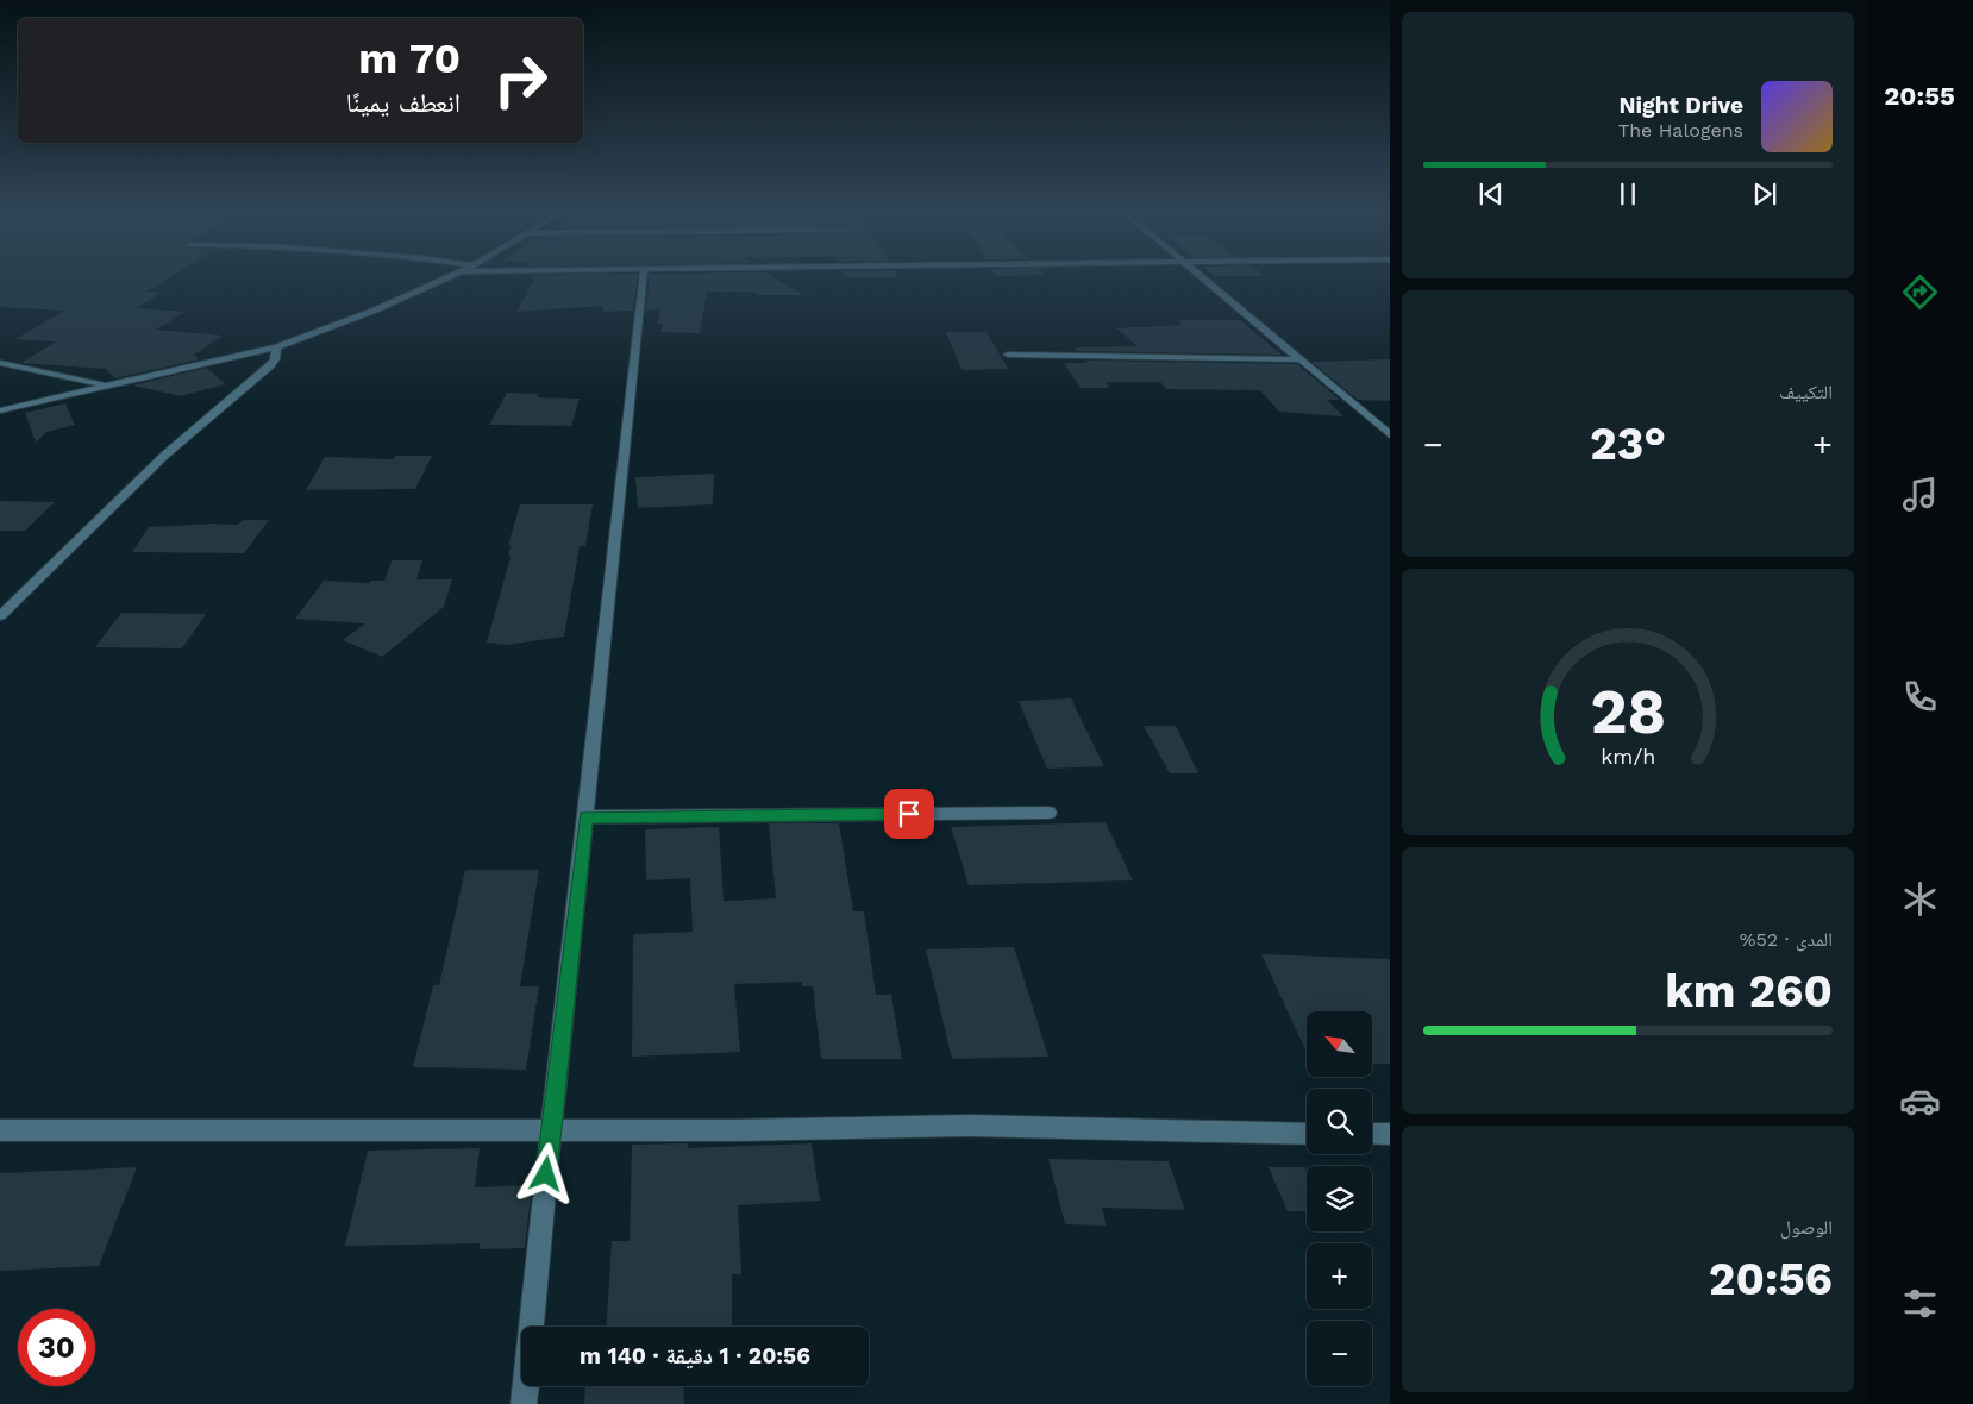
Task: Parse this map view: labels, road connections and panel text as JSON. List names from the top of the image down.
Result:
{
  "north": "top left",
  "page": {
    "tabs": "20:55",
    "turn": ["70 m", "انعطف يمينًا"],
    "song": ["Night Drive", "The Halogens"],
    "tile": [
      "التكييف",
      ["المدى · 52%", "260 km"],
      ["الوصول", "20:56"]
    ],
    "heat": ["−", "23°", "+"],
    "map_buttons": ["+", "−"],
    "limit": "30",
    "trip": "20:56 · 1 دقيقة · 140 m",
    "gauge": ["28", "km/h"]
  }
}
